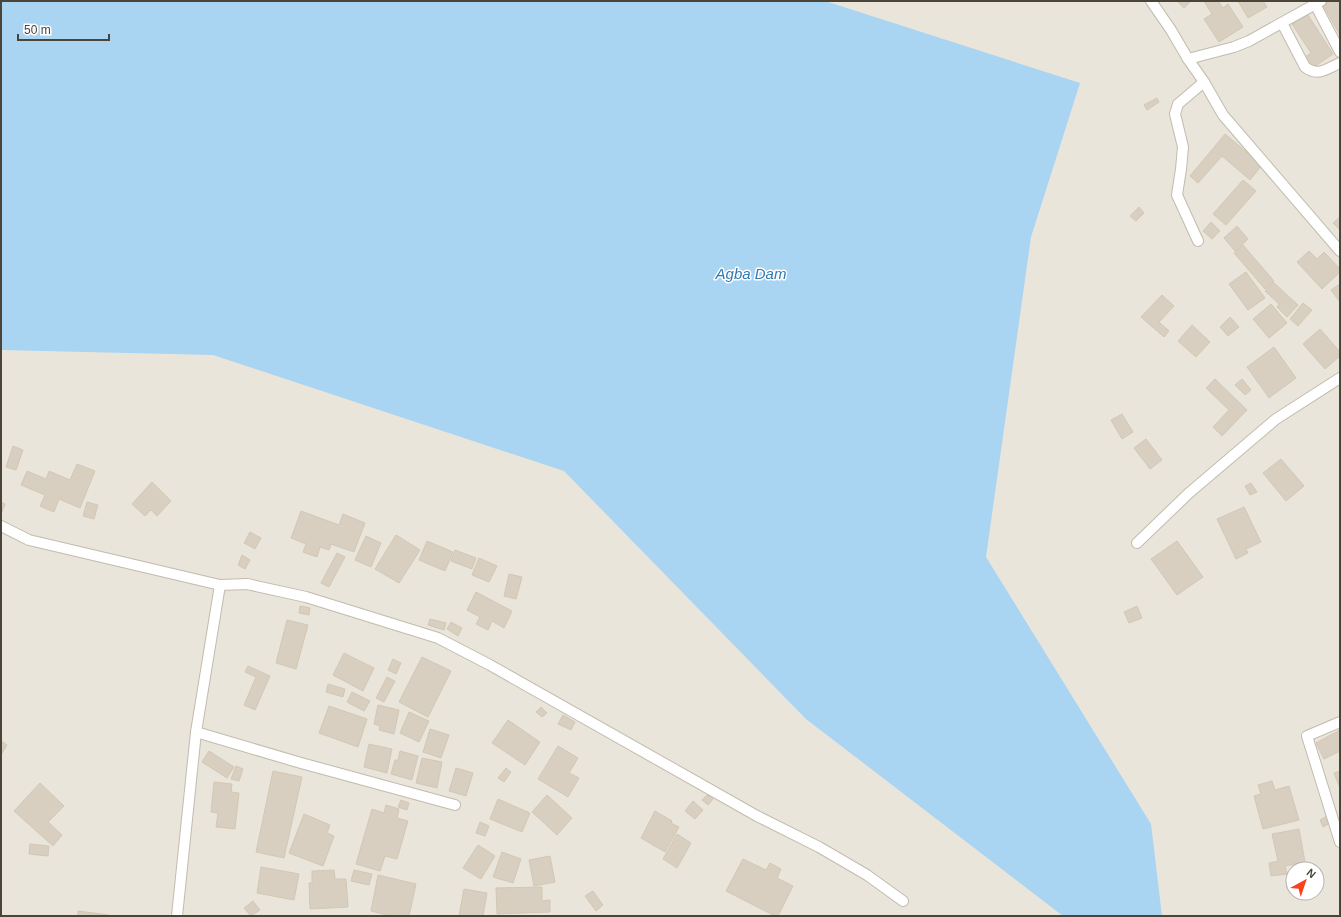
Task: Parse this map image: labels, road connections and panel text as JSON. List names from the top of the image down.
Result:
{
  "water": ["Agba Dam"],
  "scale_bar": "50 m",
  "north": "top right"
}
